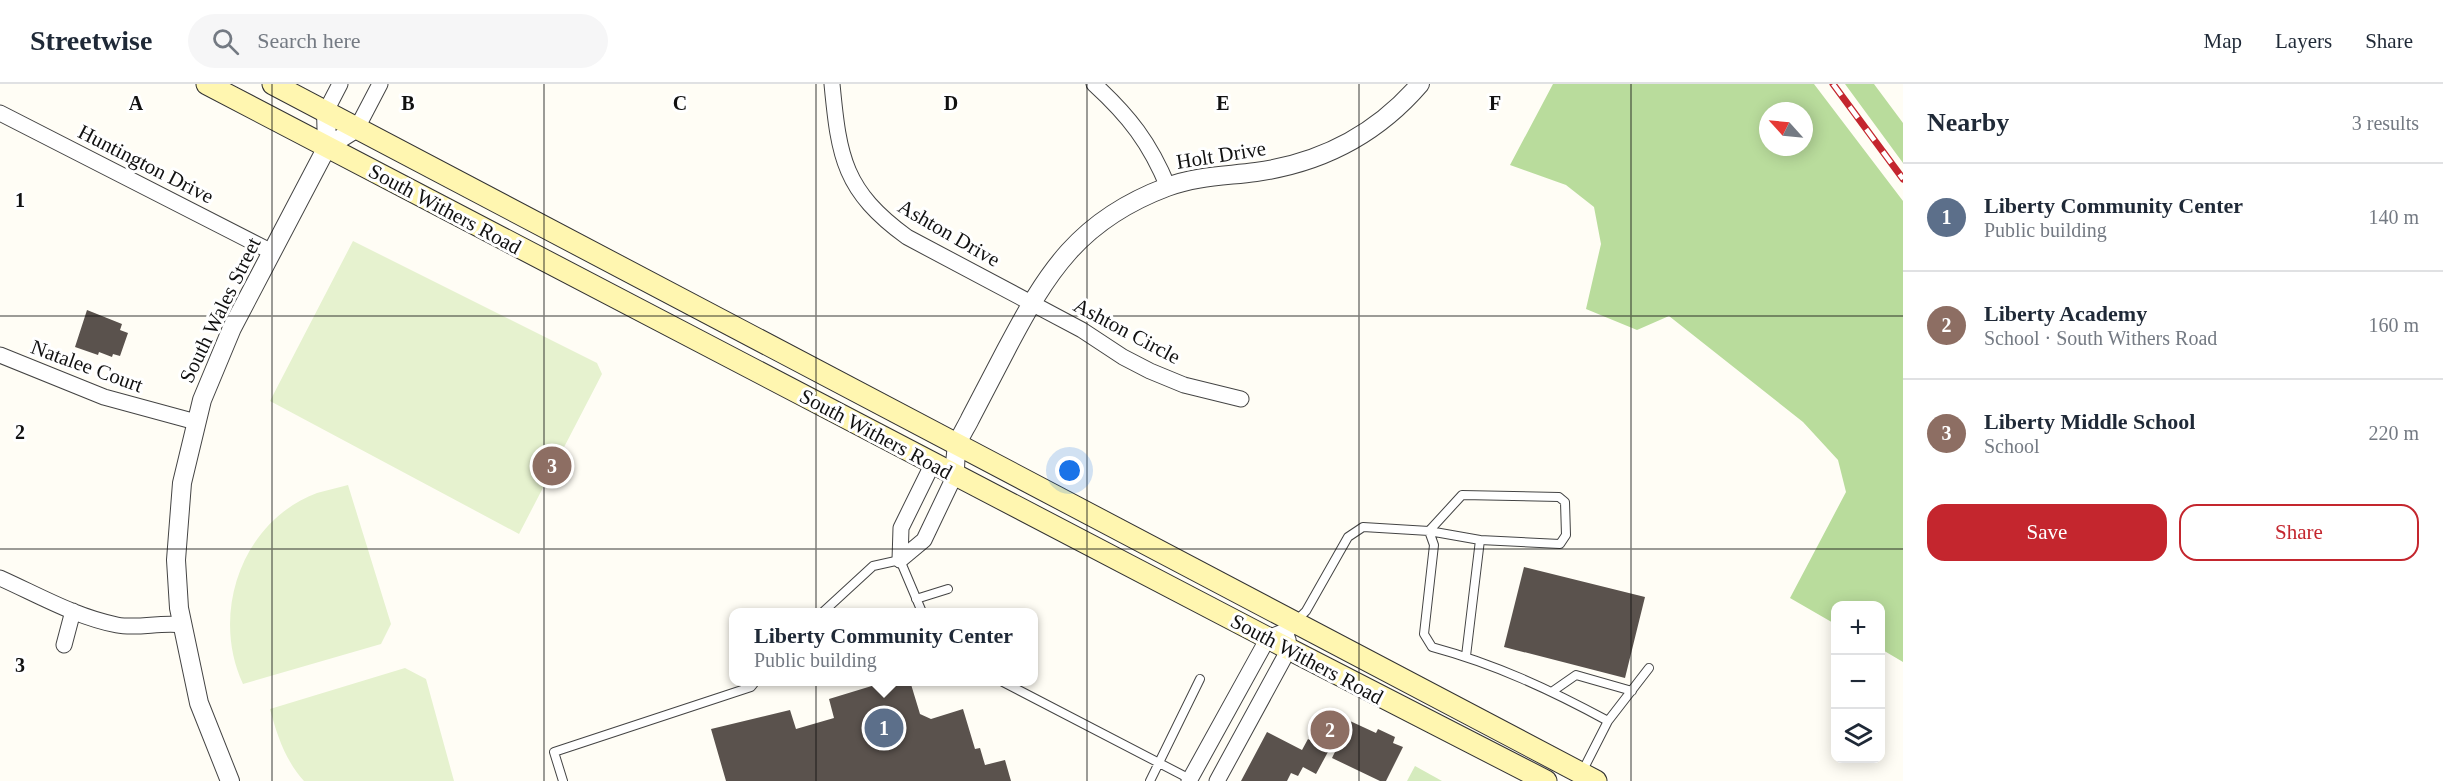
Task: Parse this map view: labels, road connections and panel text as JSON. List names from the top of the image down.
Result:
{
  "streets": {
    "main road": ["South Withers Road"],
    "street": [
      "Holt Drive",
      "Huntington Drive",
      "Ashton Drive",
      "South Wales Street",
      "Ashton Circle",
      "Natalee Court"
    ]
  },
  "crossings": [
    ["Holt Drive", "South Withers Road"],
    ["Holt Drive", "Ashton Drive"],
    ["Holt Drive", "Ashton Circle"],
    ["Huntington Drive", "South Wales Street"],
    ["South Withers Road", "South Wales Street"],
    ["Ashton Drive", "Ashton Circle"],
    ["South Wales Street", "Natalee Court"]
  ],
  "north": "top left",
  "page": {
    "header": "Streetwise",
    "search": "Search here",
    "nav": ["Map", "Layers", "Share"],
    "heading": ["Nearby", "3 results"],
    "list": [
      {
        "mark": "1",
        "name": "Liberty Community Center",
        "note": "Public building",
        "value": "140 m"
      },
      {
        "mark": "2",
        "name": "Liberty Academy",
        "note": "School · South Withers Road",
        "value": "160 m"
      },
      {
        "mark": "3",
        "name": "Liberty Middle School",
        "note": "School",
        "value": "220 m"
      }
    ],
    "pins": ["3", "1", "2"],
    "buttons": ["Save", "Share"],
    "map_buttons": ["+", "−"],
    "popup": ["Liberty Community Center", "Public building"]
  },
  "grid": {
    "columns": [
      "A",
      "B",
      "C",
      "D",
      "E",
      "F"
    ],
    "rows": ["1", "2", "3"]
  }
}
